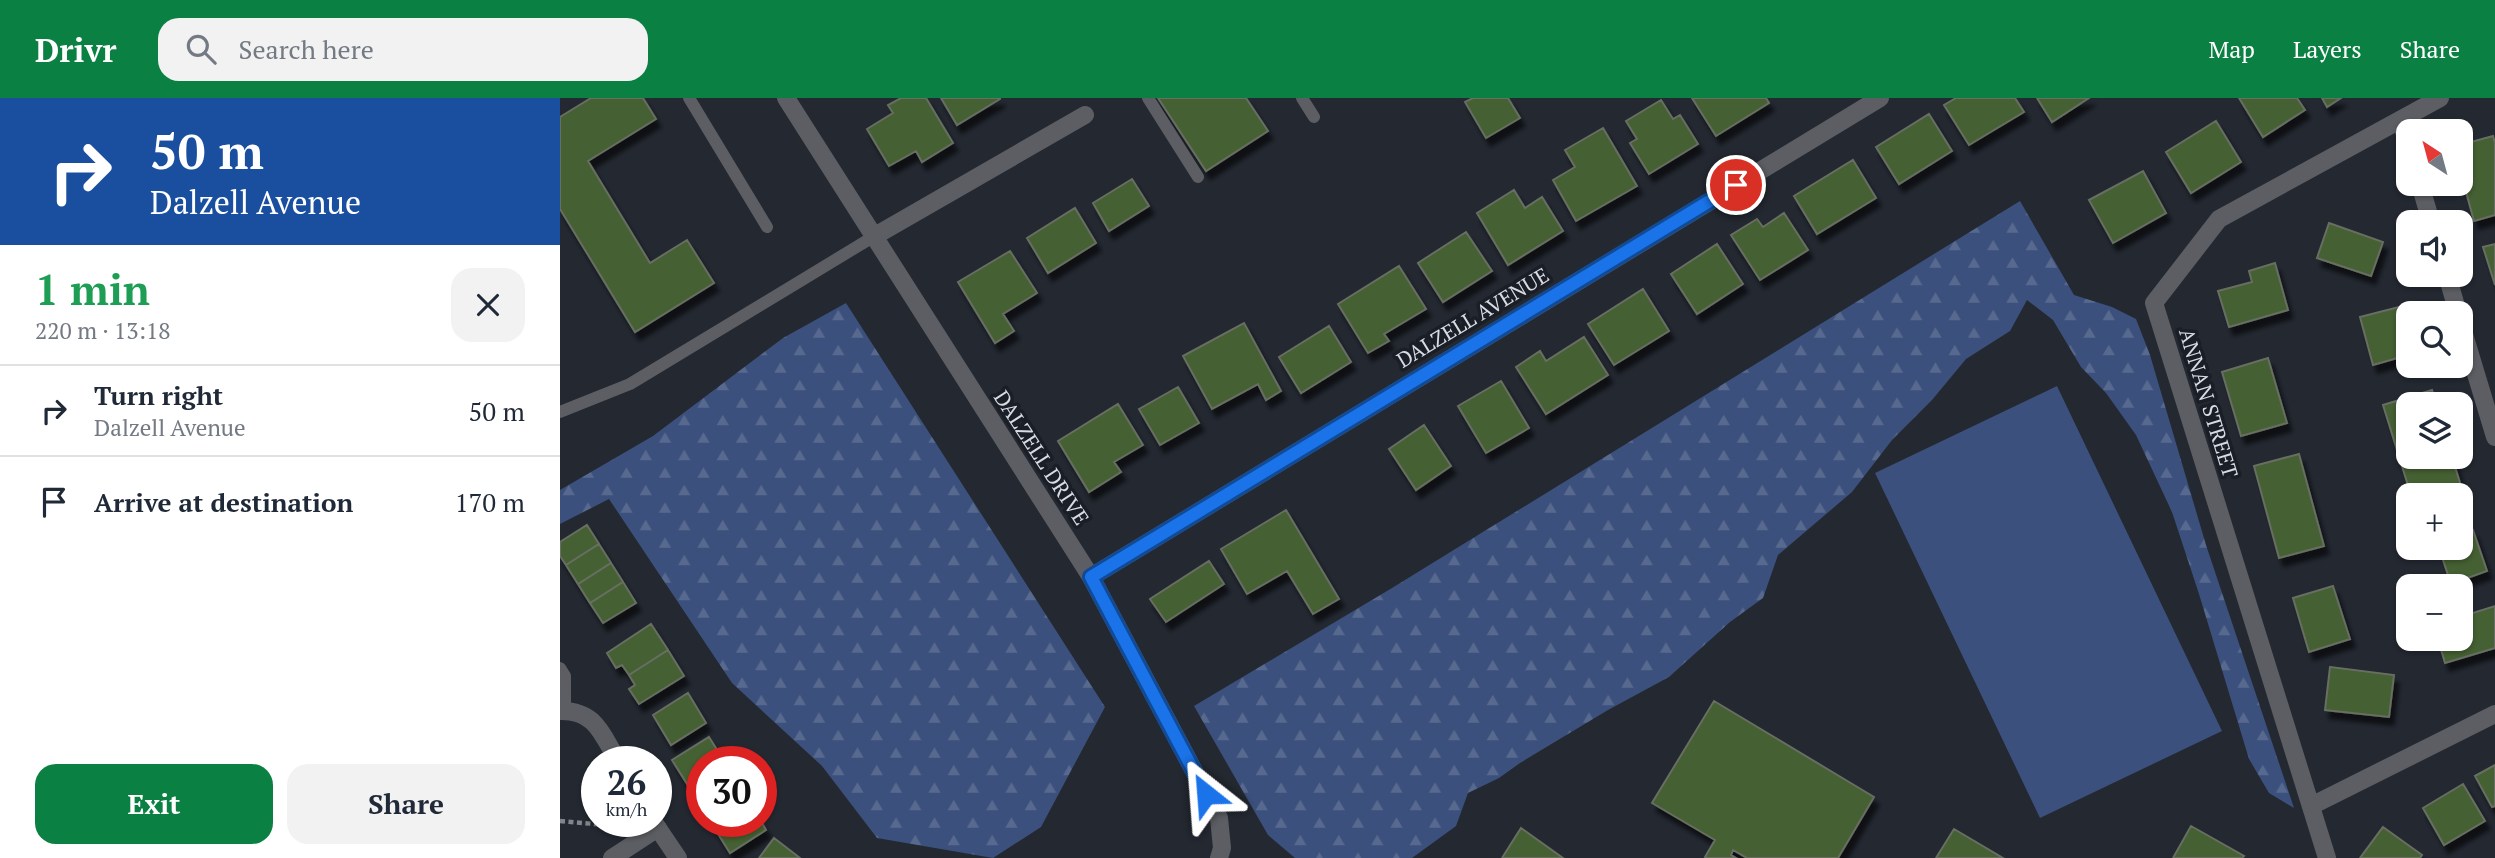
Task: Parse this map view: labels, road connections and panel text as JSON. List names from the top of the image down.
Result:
{
  "streets": {
    "street": ["DALZELL AVENUE", "ANNAN STREET", "DALZELL DRIVE"]
  },
  "crossings": [
    ["DALZELL AVENUE", "DALZELL DRIVE"]
  ],
  "north": "top left",
  "page": {
    "header": "Drivr",
    "search": "Search here",
    "nav": ["Map", "Layers", "Share"],
    "turn": ["50 m", "Dalzell Avenue"],
    "map_buttons": ["+", "−"],
    "heading": ["1 min", "220 m · 13:18"],
    "list": [
      {
        "name": "Turn right",
        "note": "Dalzell Avenue",
        "value": "50 m"
      },
      {
        "name": "Arrive at destination",
        "value": "170 m"
      }
    ],
    "speed": "26 km/h",
    "limit": "30",
    "buttons": ["Exit", "Share"]
  }
}
